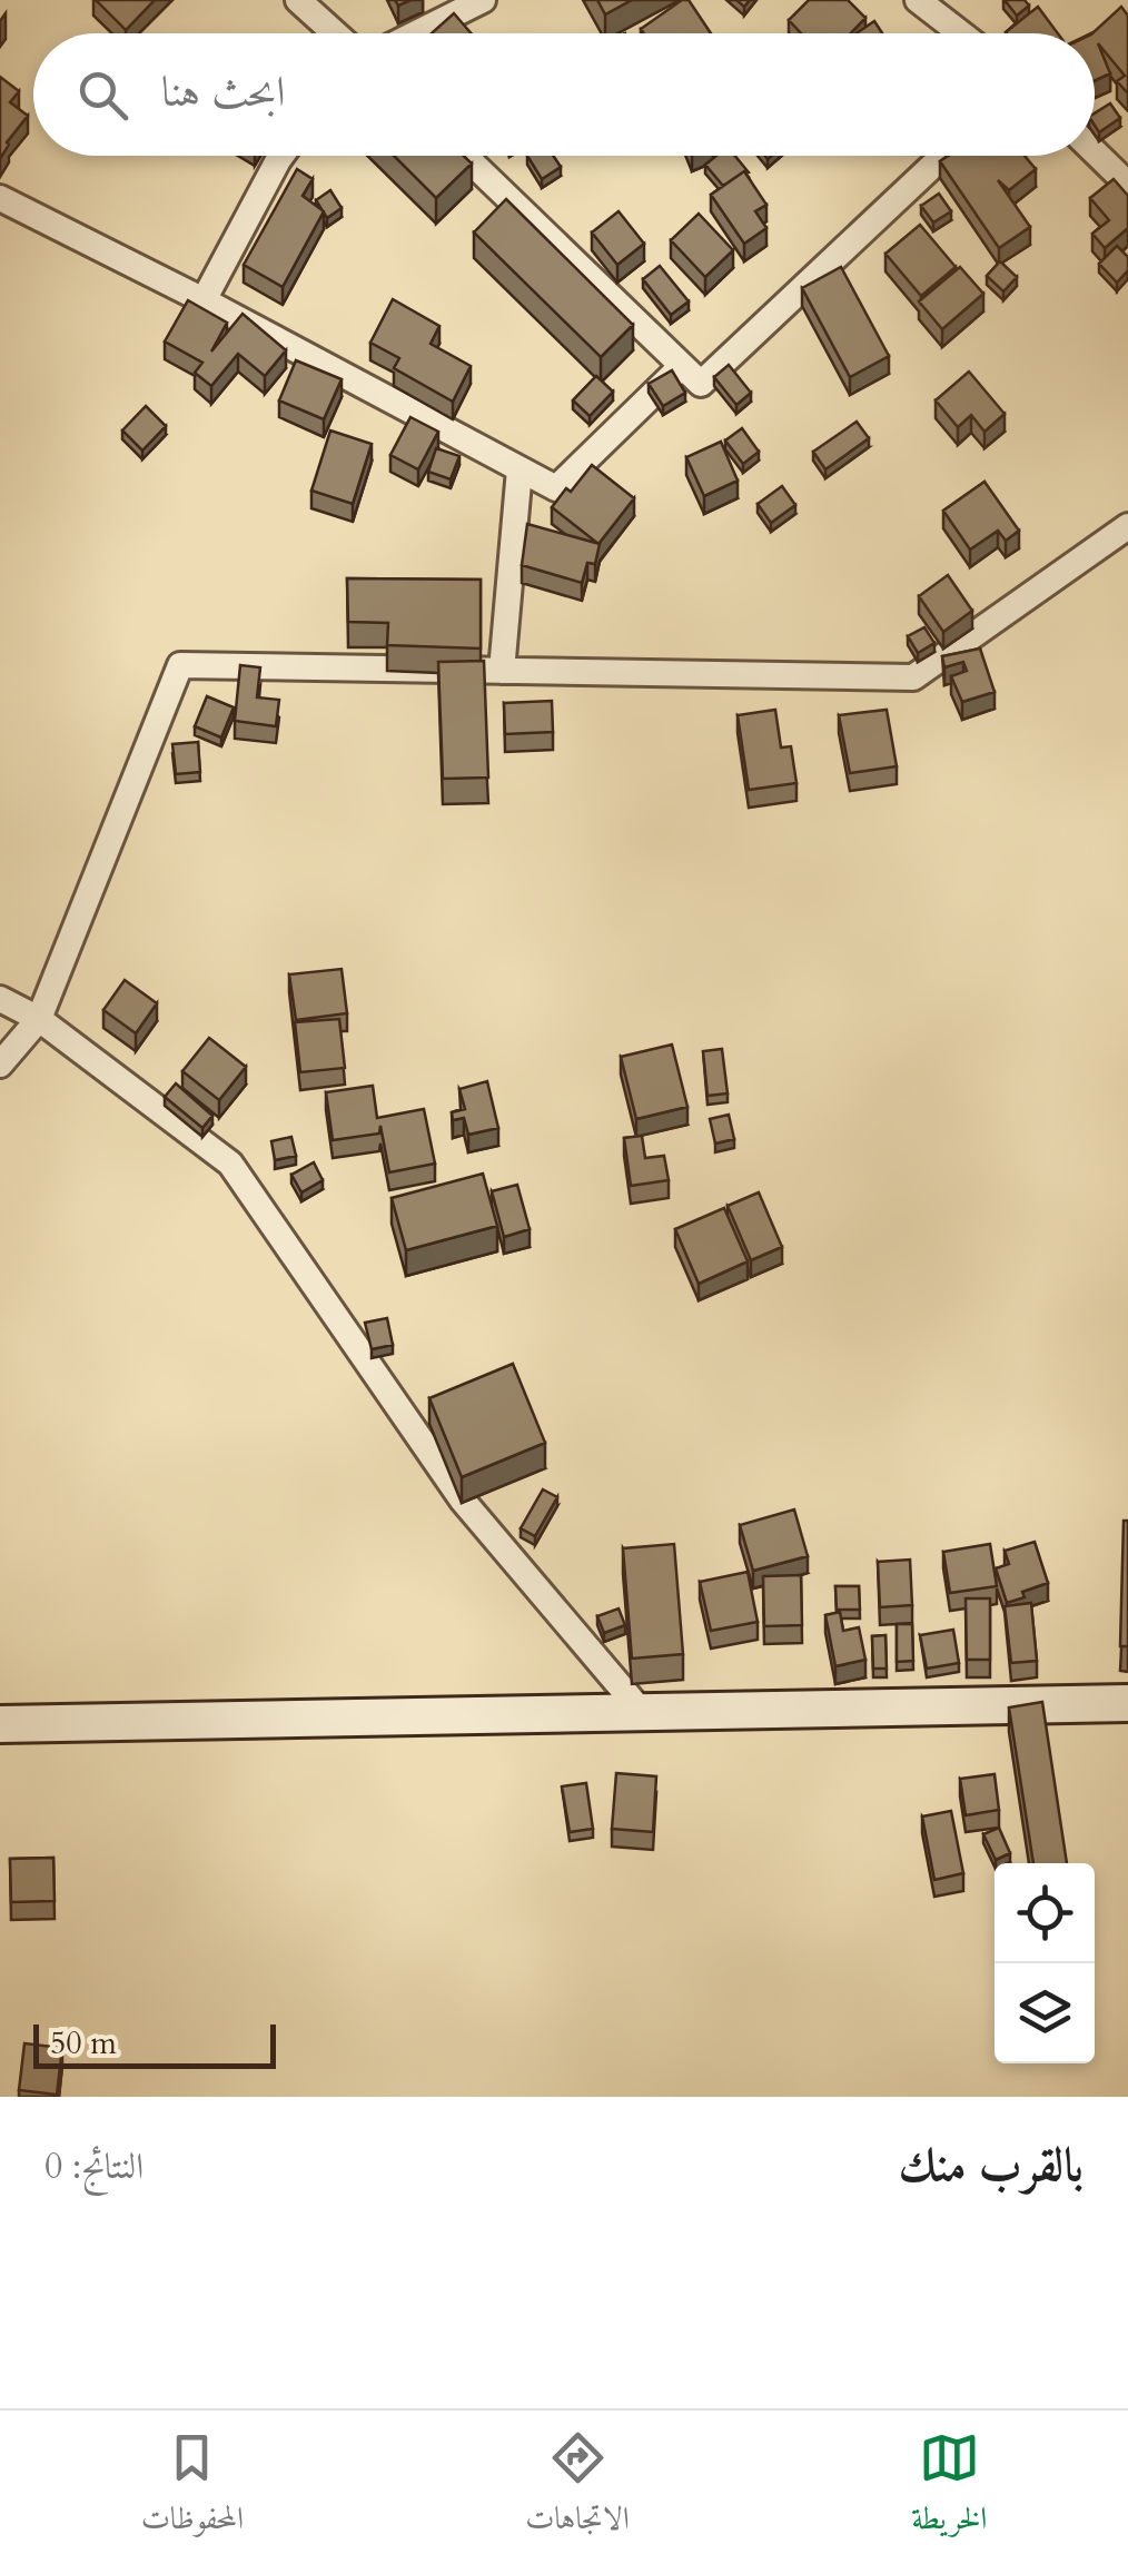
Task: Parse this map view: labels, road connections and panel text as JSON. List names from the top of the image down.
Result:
{
  "scale_bar": "50 m",
  "page": {
    "search": "ابحث هنا",
    "scale": "50 m",
    "heading": ["بالقرب منك", "النتائج: 0"],
    "nav": ["الخريطة", "الاتجاهات", "المحفوظات"]
  }
}
